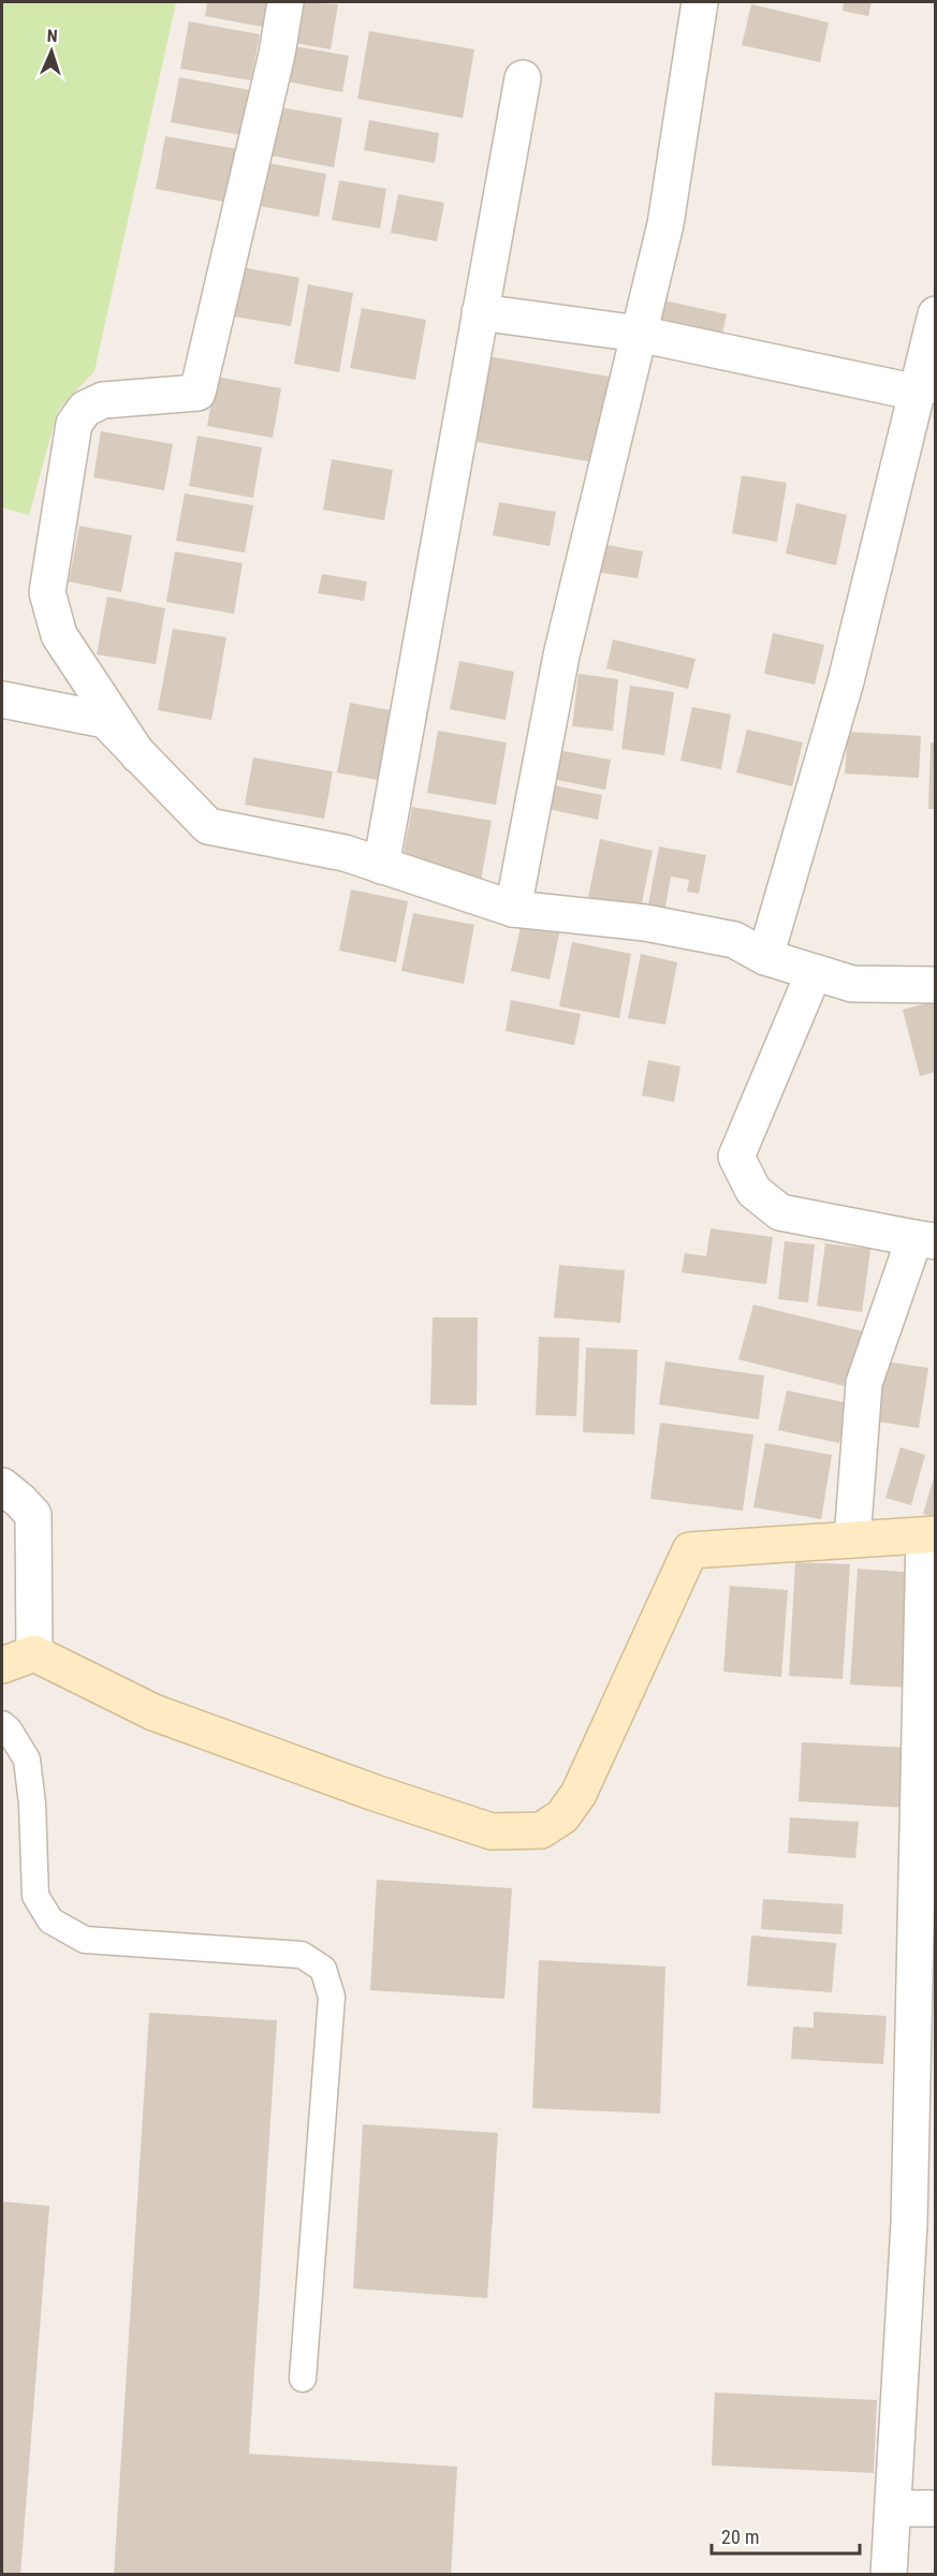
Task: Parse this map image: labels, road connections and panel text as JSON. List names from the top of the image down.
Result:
{
  "scale_bar": "20 m",
  "north": "top"
}
